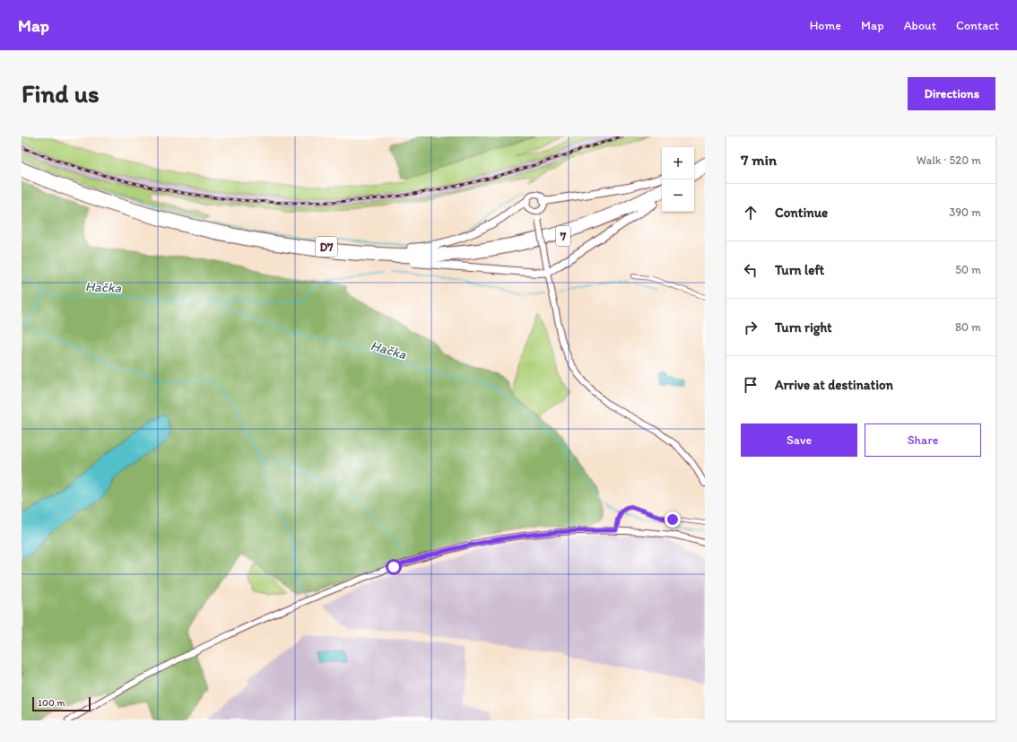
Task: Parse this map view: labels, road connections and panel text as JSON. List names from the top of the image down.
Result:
{
  "streets": {
    "highway": ["7", "D7"]
  },
  "crossings": [
    ["7", "D7"]
  ],
  "water": ["Hačka"],
  "scale_bar": "100 m",
  "page": {
    "header": "Map",
    "nav": [
      "Home",
      "Map",
      "About",
      "Contact"
    ],
    "buttons": [
      "Directions",
      ["Save", "Share"]
    ],
    "title": "Find us",
    "heading": ["7 min", "Walk · 520 m"],
    "map_buttons": ["+", "−"],
    "list": [
      ["Continue", "390 m"],
      ["Turn left", "50 m"],
      ["Turn right", "80 m"],
      "Arrive at destination"
    ],
    "scale": "100 m"
  }
}
